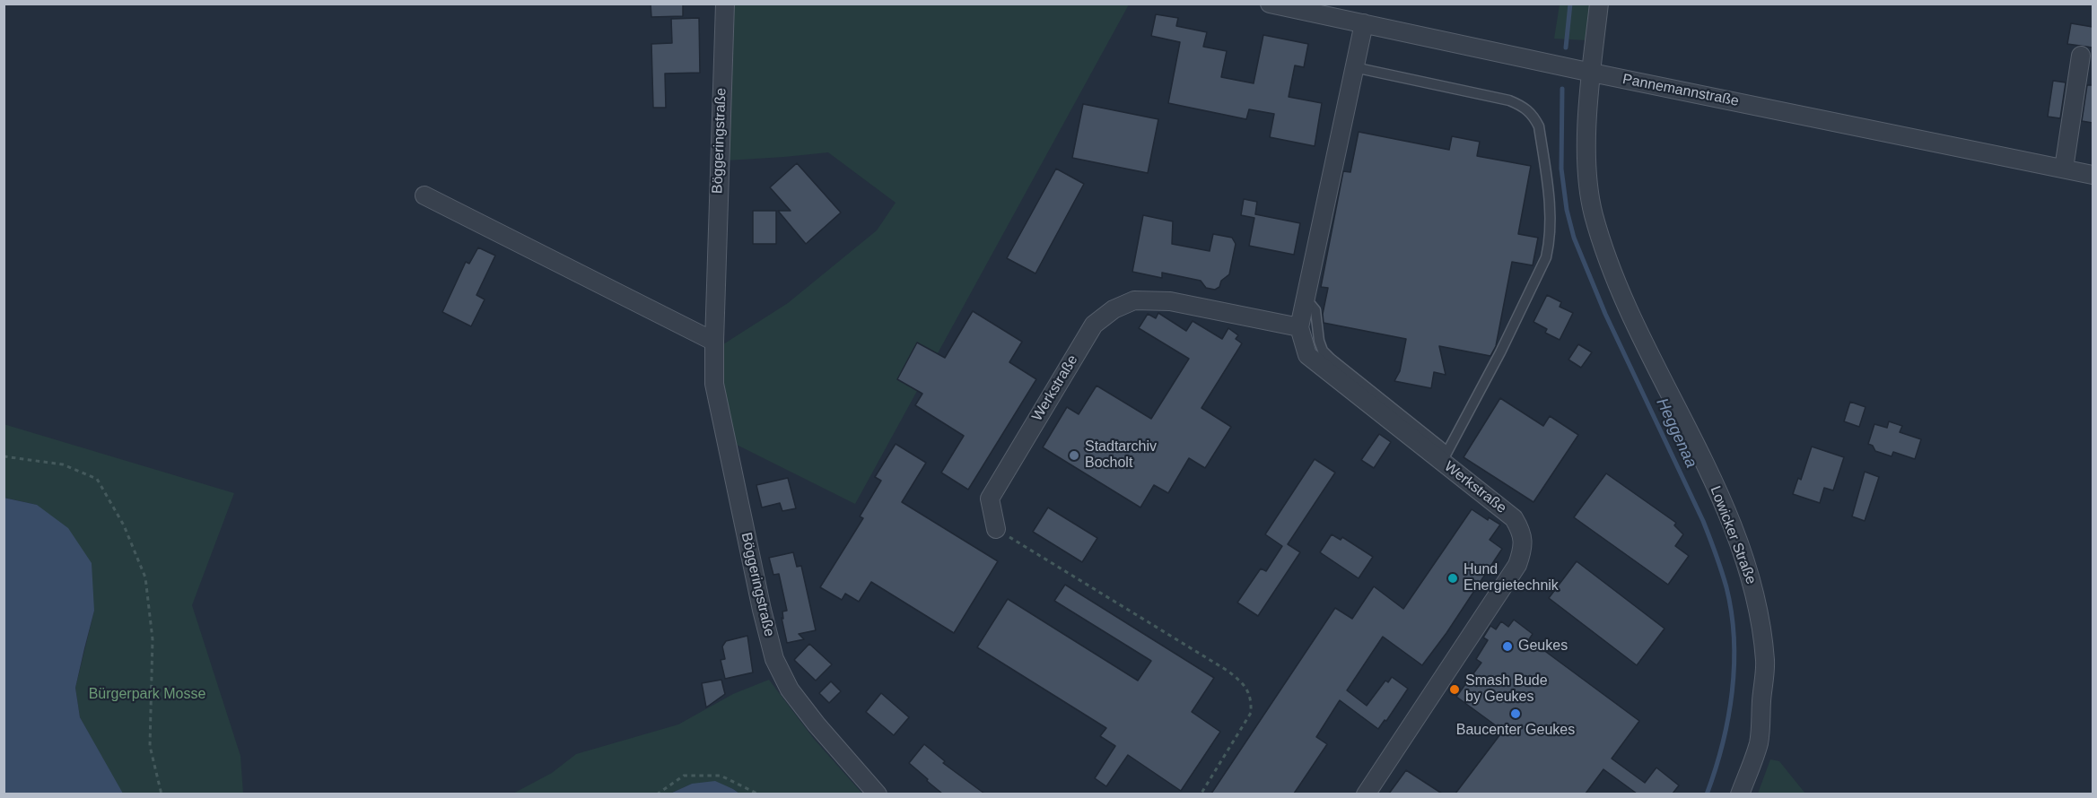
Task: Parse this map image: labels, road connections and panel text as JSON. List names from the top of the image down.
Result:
{
  "streets": {
    "street": [
      "Pannemannstraße",
      "Böggeringstraße",
      "Werkstraße",
      "Lowicker Straße"
    ]
  },
  "crossings": [
    ["Pannemannstraße", "Werkstraße"],
    ["Pannemannstraße", "Lowicker Straße"]
  ],
  "water": ["Heggenaa"],
  "parks": ["Bürgerpark Mosse"],
  "places": [
    "Stadtarchiv Bocholt",
    "Hund Energietechnik",
    "Geukes",
    "Smash Bude by Geukes",
    "Baucenter Geukes"
  ]
}
